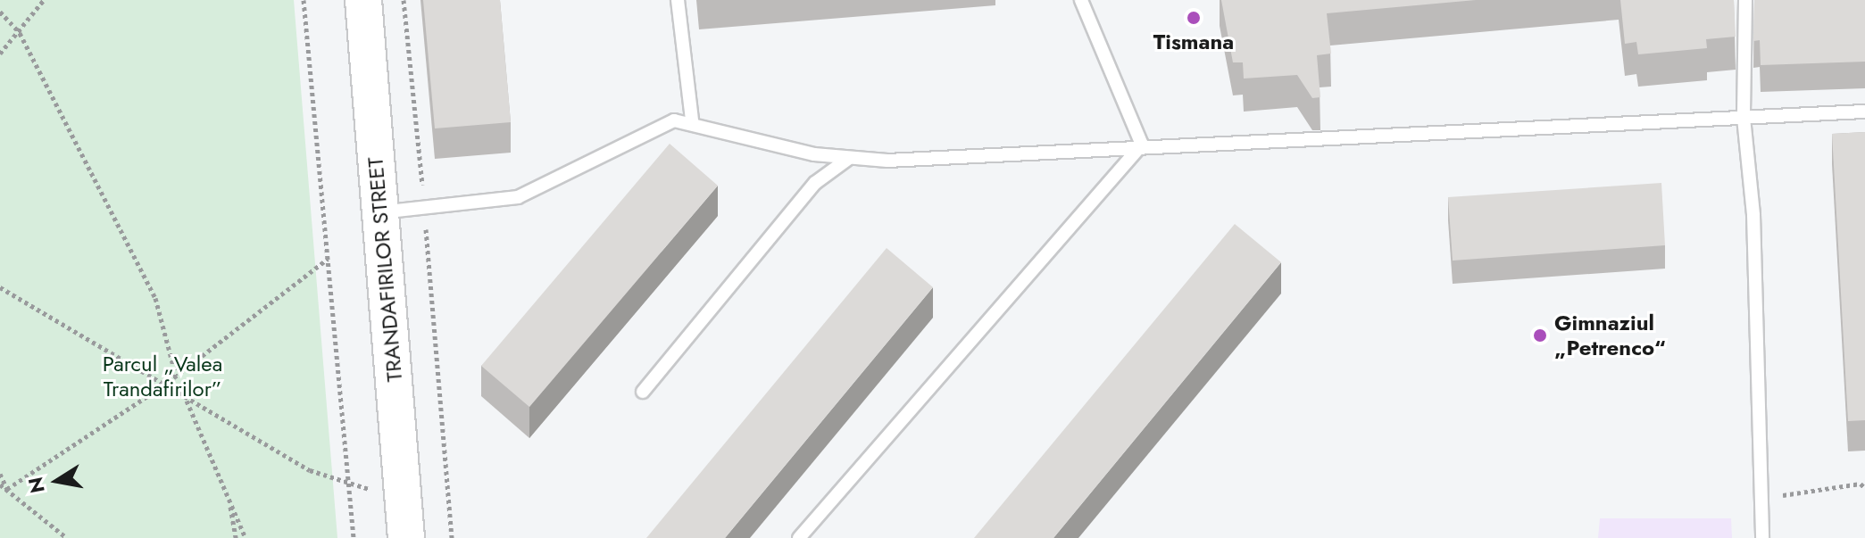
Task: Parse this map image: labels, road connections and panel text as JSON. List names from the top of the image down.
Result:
{
  "streets": {
    "main road": ["TRANDAFIRILOR STREET"]
  },
  "parks": ["Parcul „Valea Trandafirilor”"],
  "places": ["Tismana", "Gimnaziul „Petrenco“"],
  "north": "left"
}
